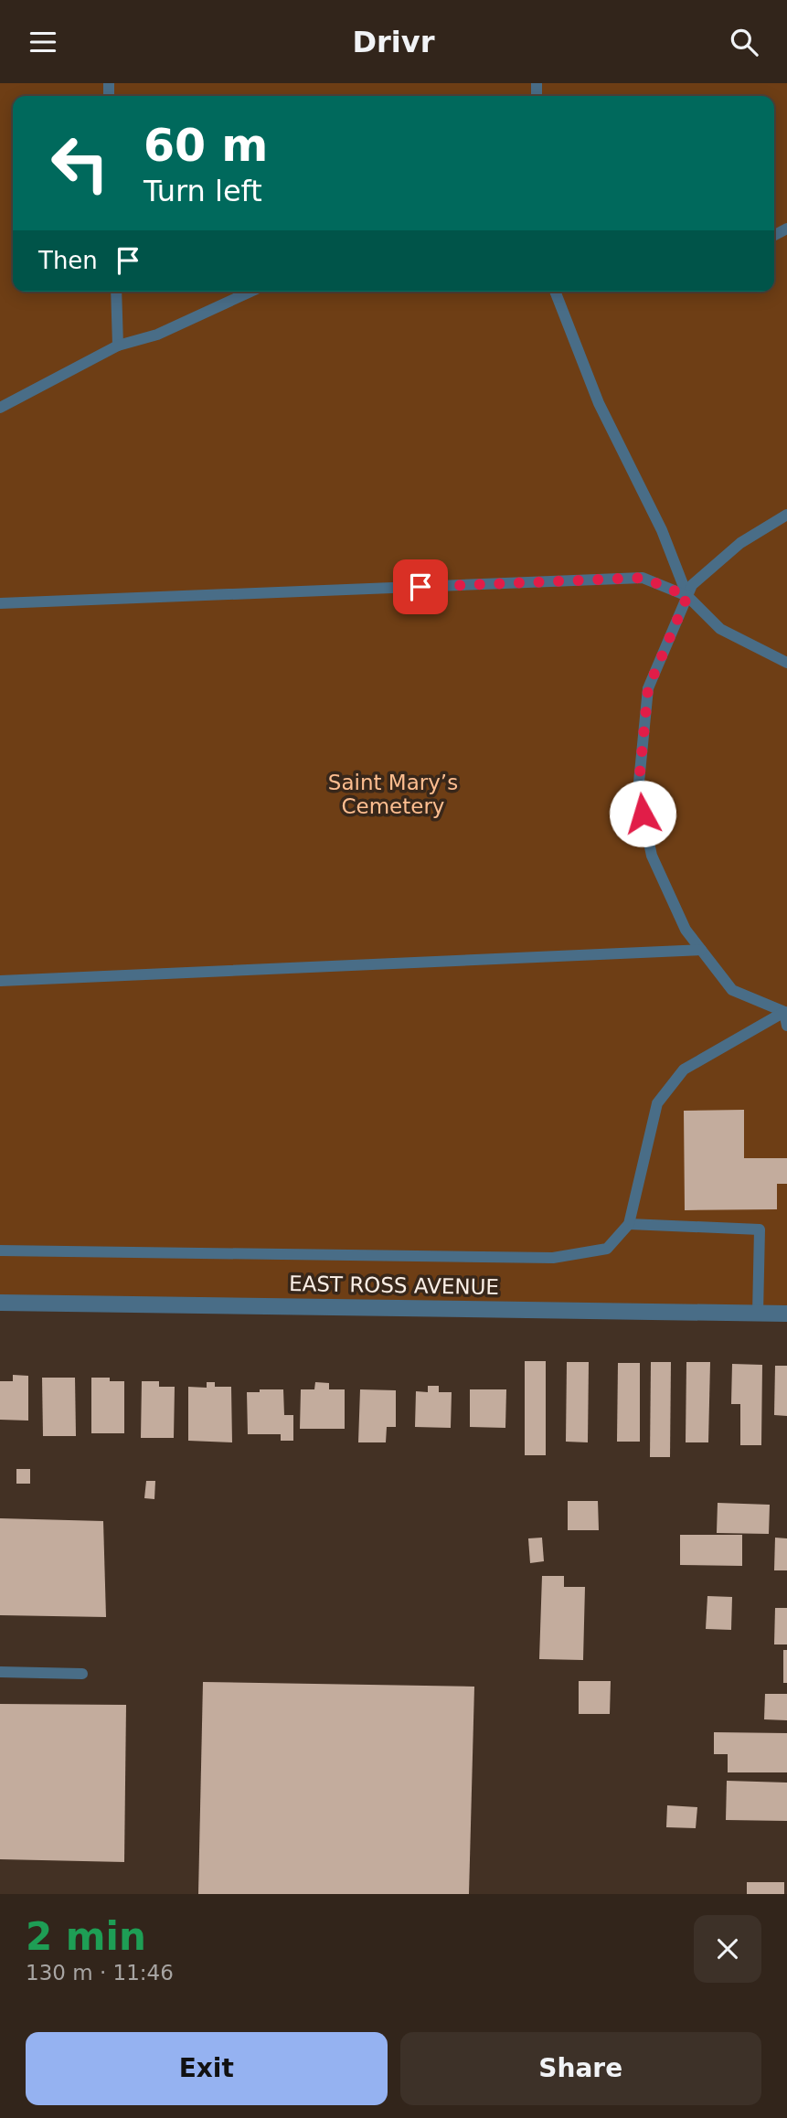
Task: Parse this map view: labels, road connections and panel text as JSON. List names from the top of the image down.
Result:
{
  "streets": {
    "street": ["EAST ROSS AVENUE"]
  },
  "parks": ["Saint Mary’s Cemetery"],
  "page": {
    "header": "Drivr",
    "turn": ["60 m", "Turn left"],
    "then": "Then",
    "heading": ["2 min", "130 m · 11:46"],
    "buttons": ["Exit", "Share"]
  }
}
